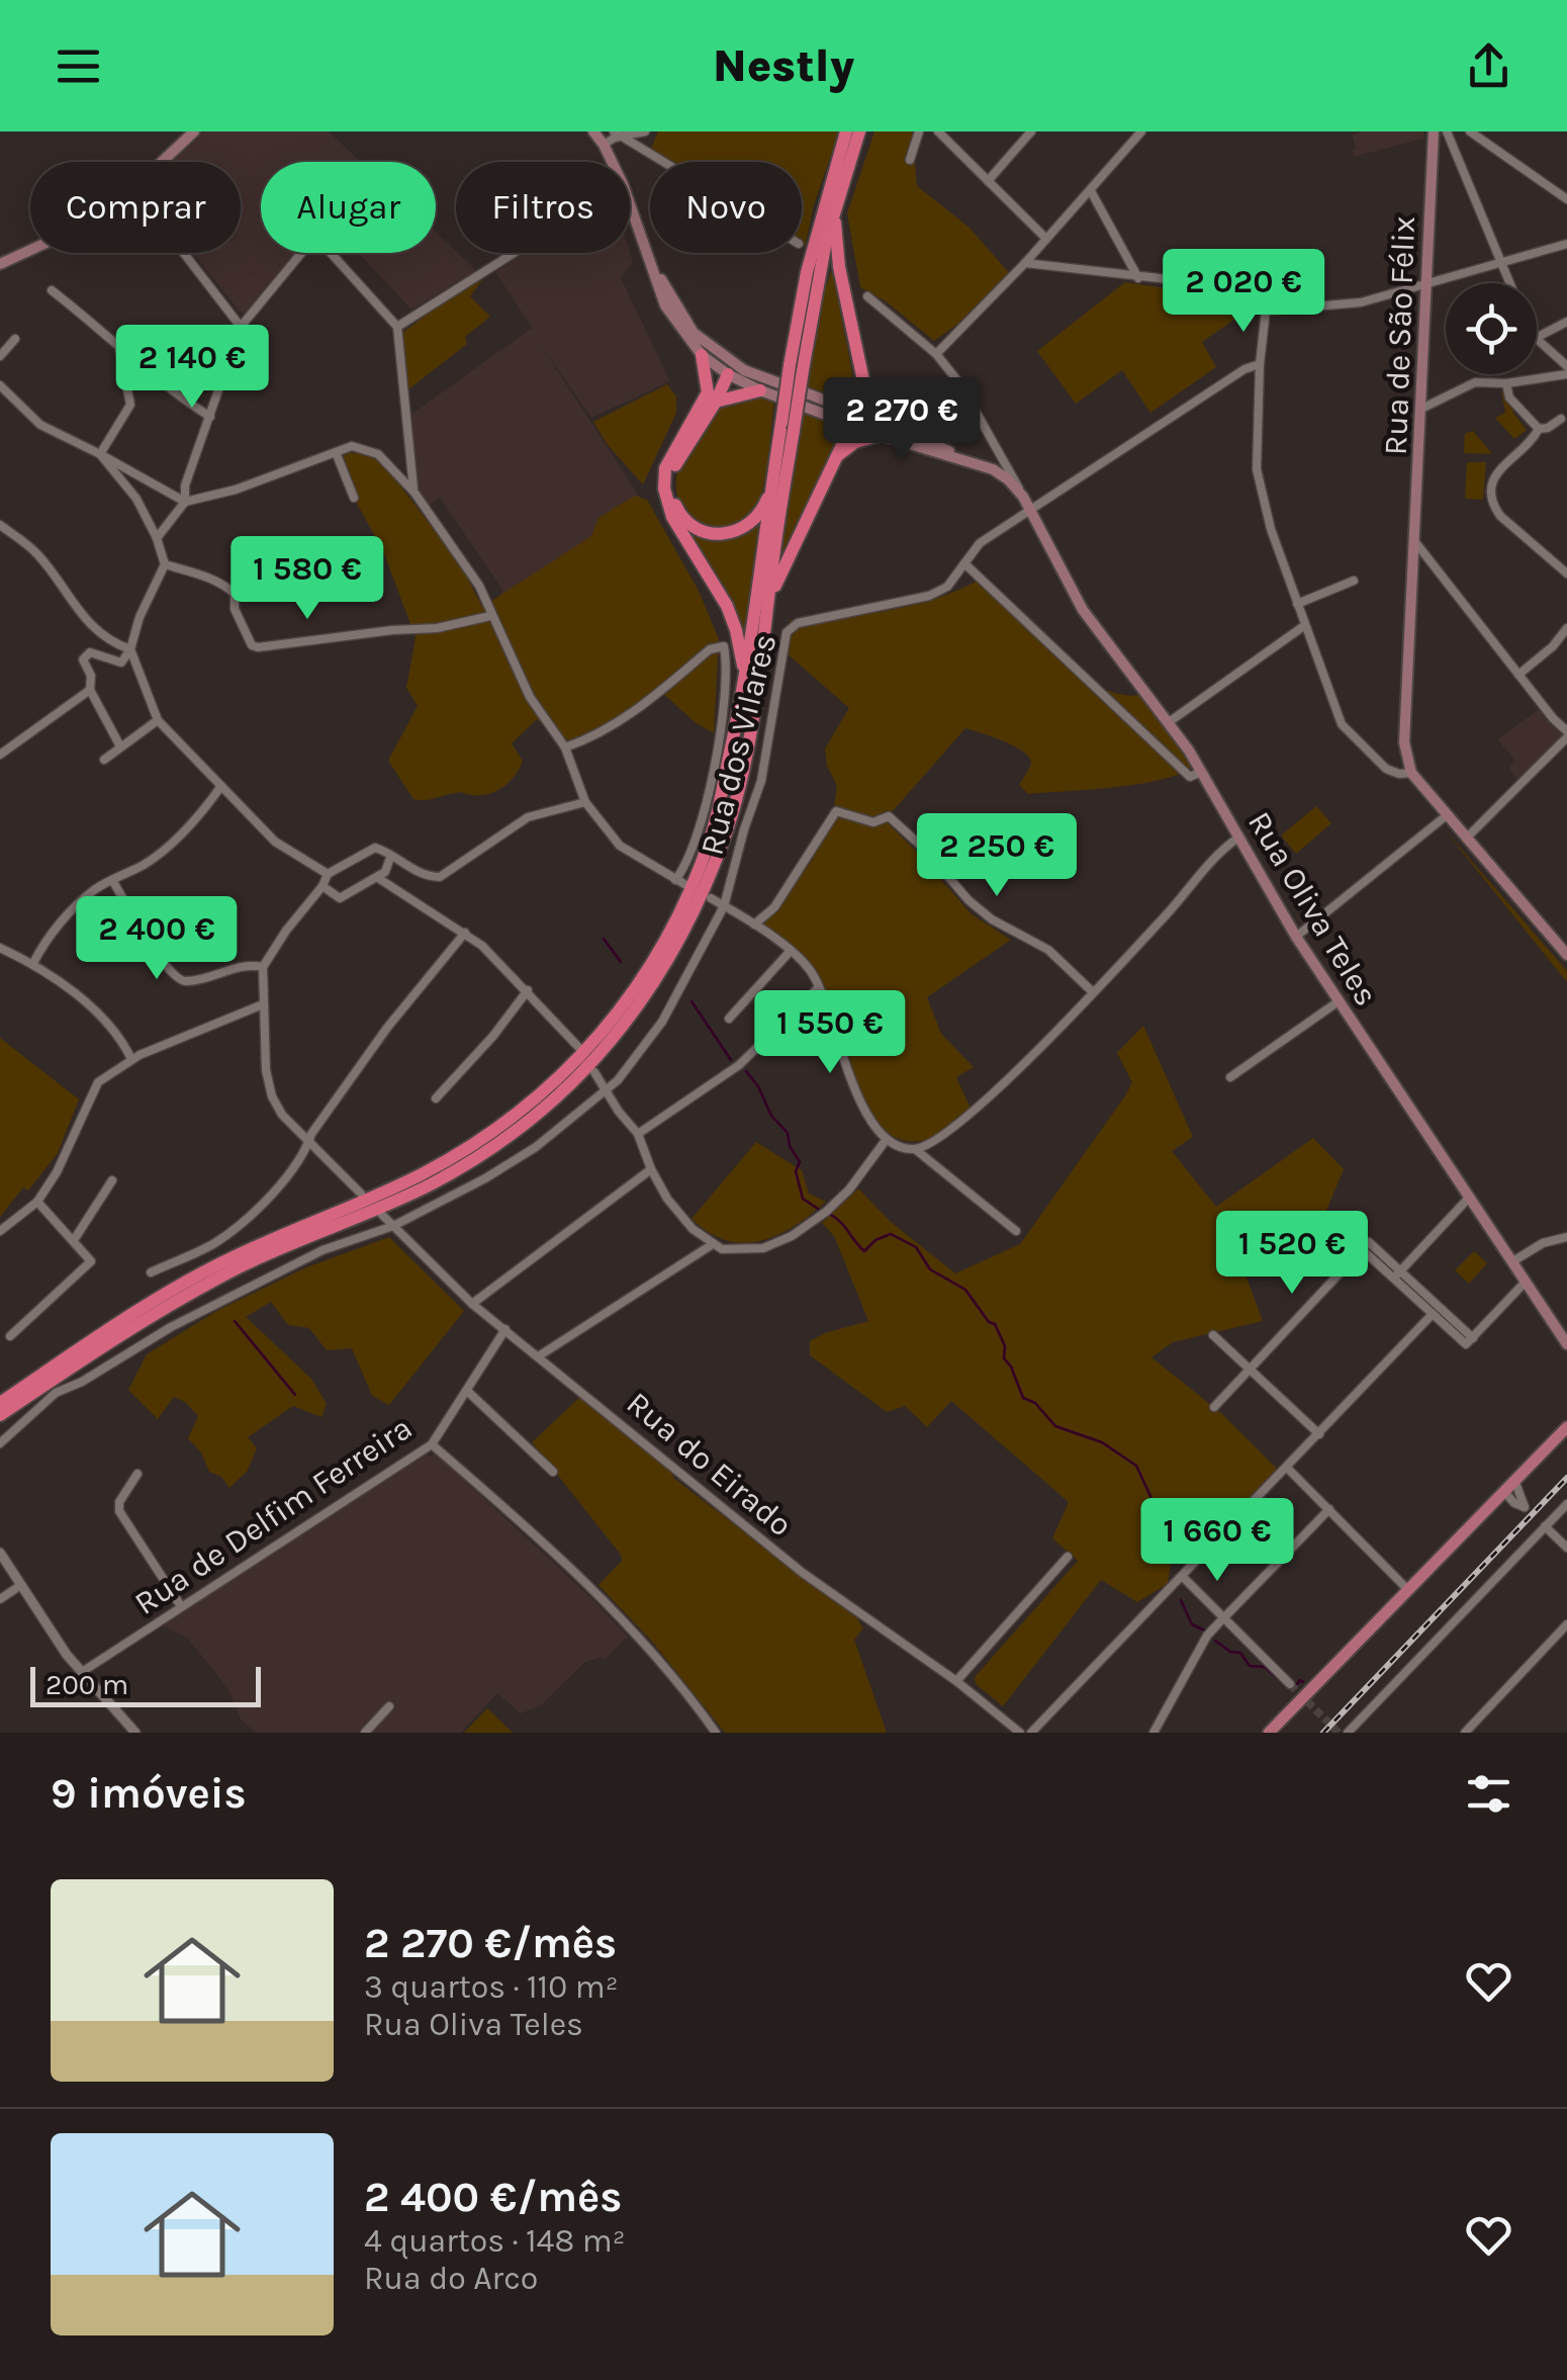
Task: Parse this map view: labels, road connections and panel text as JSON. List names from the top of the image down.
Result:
{
  "streets": {
    "main road": ["Rua de São Félix", "Rua Oliva Teles"],
    "street": ["Rua dos Vilares", "Rua do Eirado", "Rua de Delfim Ferreira"]
  },
  "crossings": [
    ["Rua dos Vilares", "Rua Oliva Teles"],
    ["Rua do Eirado", "Rua de Delfim Ferreira"]
  ],
  "scale_bar": "200 m",
  "page": {
    "header": "Nestly",
    "chip": [
      "Comprar",
      "Alugar",
      "Filtros",
      "Novo"
    ],
    "price": [
      "2 020 €",
      "2 140 €",
      "2 270 €",
      "1 580 €",
      "2 250 €",
      "2 400 €",
      "1 550 €",
      "1 520 €",
      "1 660 €"
    ],
    "scale": "200 m",
    "heading": "9 imóveis",
    "list": [
      {
        "name": "2 270 €/mês",
        "note": "3 quartos · 110 m² · Rua Oliva Teles"
      },
      {
        "name": "2 400 €/mês",
        "note": "4 quartos · 148 m² · Rua do Arco"
      }
    ]
  }
}
